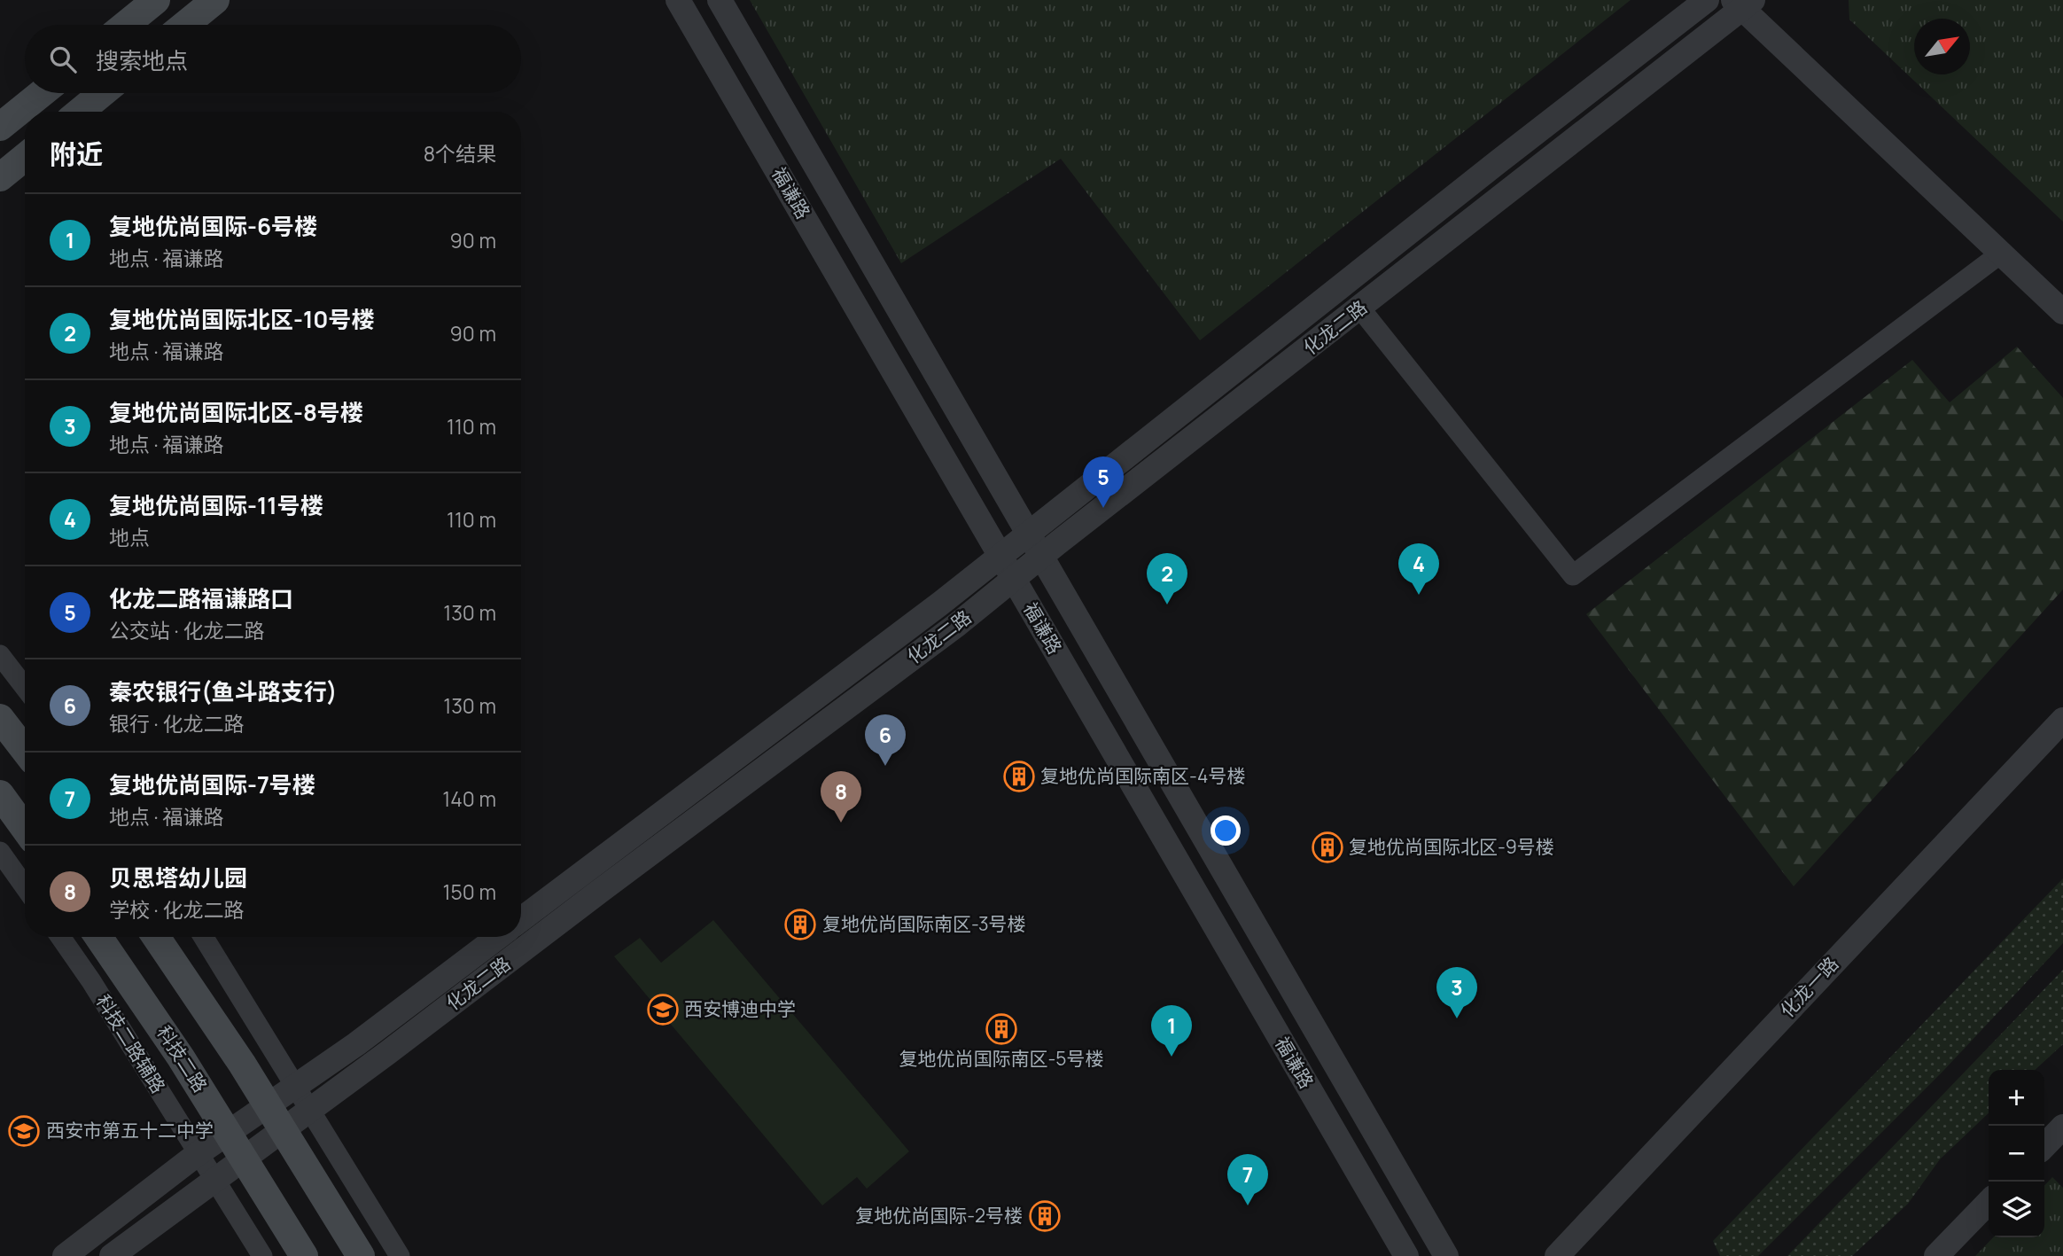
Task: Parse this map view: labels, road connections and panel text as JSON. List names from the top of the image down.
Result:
{
  "streets": {
    "main road": ["科技二路"],
    "street": [
      "福谦路",
      "化龙二路",
      "化龙一路",
      "科技二路辅路"
    ]
  },
  "crossings": [
    ["福谦路", "化龙二路"],
    ["化龙二路", "科技二路辅路"],
    ["化龙二路", "科技二路"]
  ],
  "places": {
    "building": [
      "复地优尚国际南区-4号楼",
      "复地优尚国际北区-9号楼",
      "复地优尚国际南区-3号楼",
      "复地优尚国际南区-5号楼",
      "复地优尚国际-2号楼"
    ],
    "school or university": ["西安博迪中学", "西安市第五十二中学"]
  },
  "north": "top right",
  "page": {
    "search": "搜索地点",
    "heading": ["附近", "8个结果"],
    "list": [
      {
        "mark": "1",
        "name": "复地优尚国际-6号楼",
        "note": "地点 · 福谦路",
        "value": "90 m"
      },
      {
        "mark": "2",
        "name": "复地优尚国际北区-10号楼",
        "note": "地点 · 福谦路",
        "value": "90 m"
      },
      {
        "mark": "3",
        "name": "复地优尚国际北区-8号楼",
        "note": "地点 · 福谦路",
        "value": "110 m"
      },
      {
        "mark": "4",
        "name": "复地优尚国际-11号楼",
        "note": "地点",
        "value": "110 m"
      },
      {
        "mark": "5",
        "name": "化龙二路福谦路口",
        "note": "公交站 · 化龙二路",
        "value": "130 m"
      },
      {
        "mark": "6",
        "name": "秦农银行(鱼斗路支行)",
        "note": "银行 · 化龙二路",
        "value": "130 m"
      },
      {
        "mark": "7",
        "name": "复地优尚国际-7号楼",
        "note": "地点 · 福谦路",
        "value": "140 m"
      },
      {
        "mark": "8",
        "name": "贝思塔幼儿园",
        "note": "学校 · 化龙二路",
        "value": "150 m"
      }
    ],
    "pins": [
      "5",
      "4",
      "2",
      "6",
      "8",
      "3",
      "1",
      "7"
    ],
    "map_buttons": ["+", "−"]
  }
}
